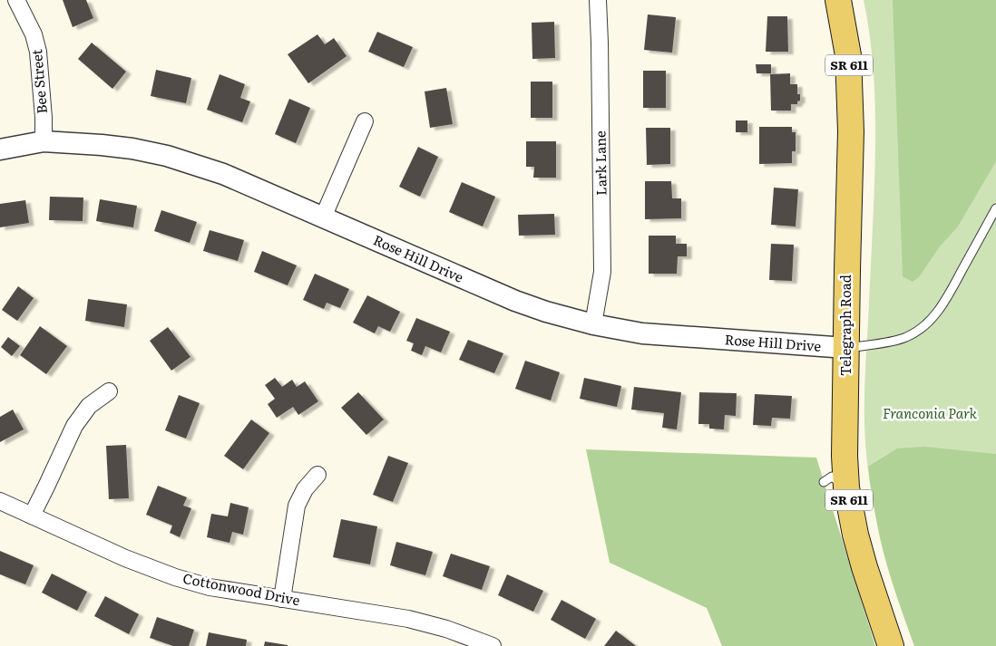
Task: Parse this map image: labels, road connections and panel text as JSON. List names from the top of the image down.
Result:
{
  "streets": {
    "main road": ["SR 611", "Telegraph Road"],
    "street": [
      "Bee Street",
      "Lark Lane",
      "Rose Hill Drive",
      "Cottonwood Drive"
    ]
  },
  "crossings": [
    ["Bee Street", "Rose Hill Drive"],
    ["Lark Lane", "Rose Hill Drive"],
    ["Rose Hill Drive", "Telegraph Road"]
  ],
  "parks": ["Franconia Park"]
}
